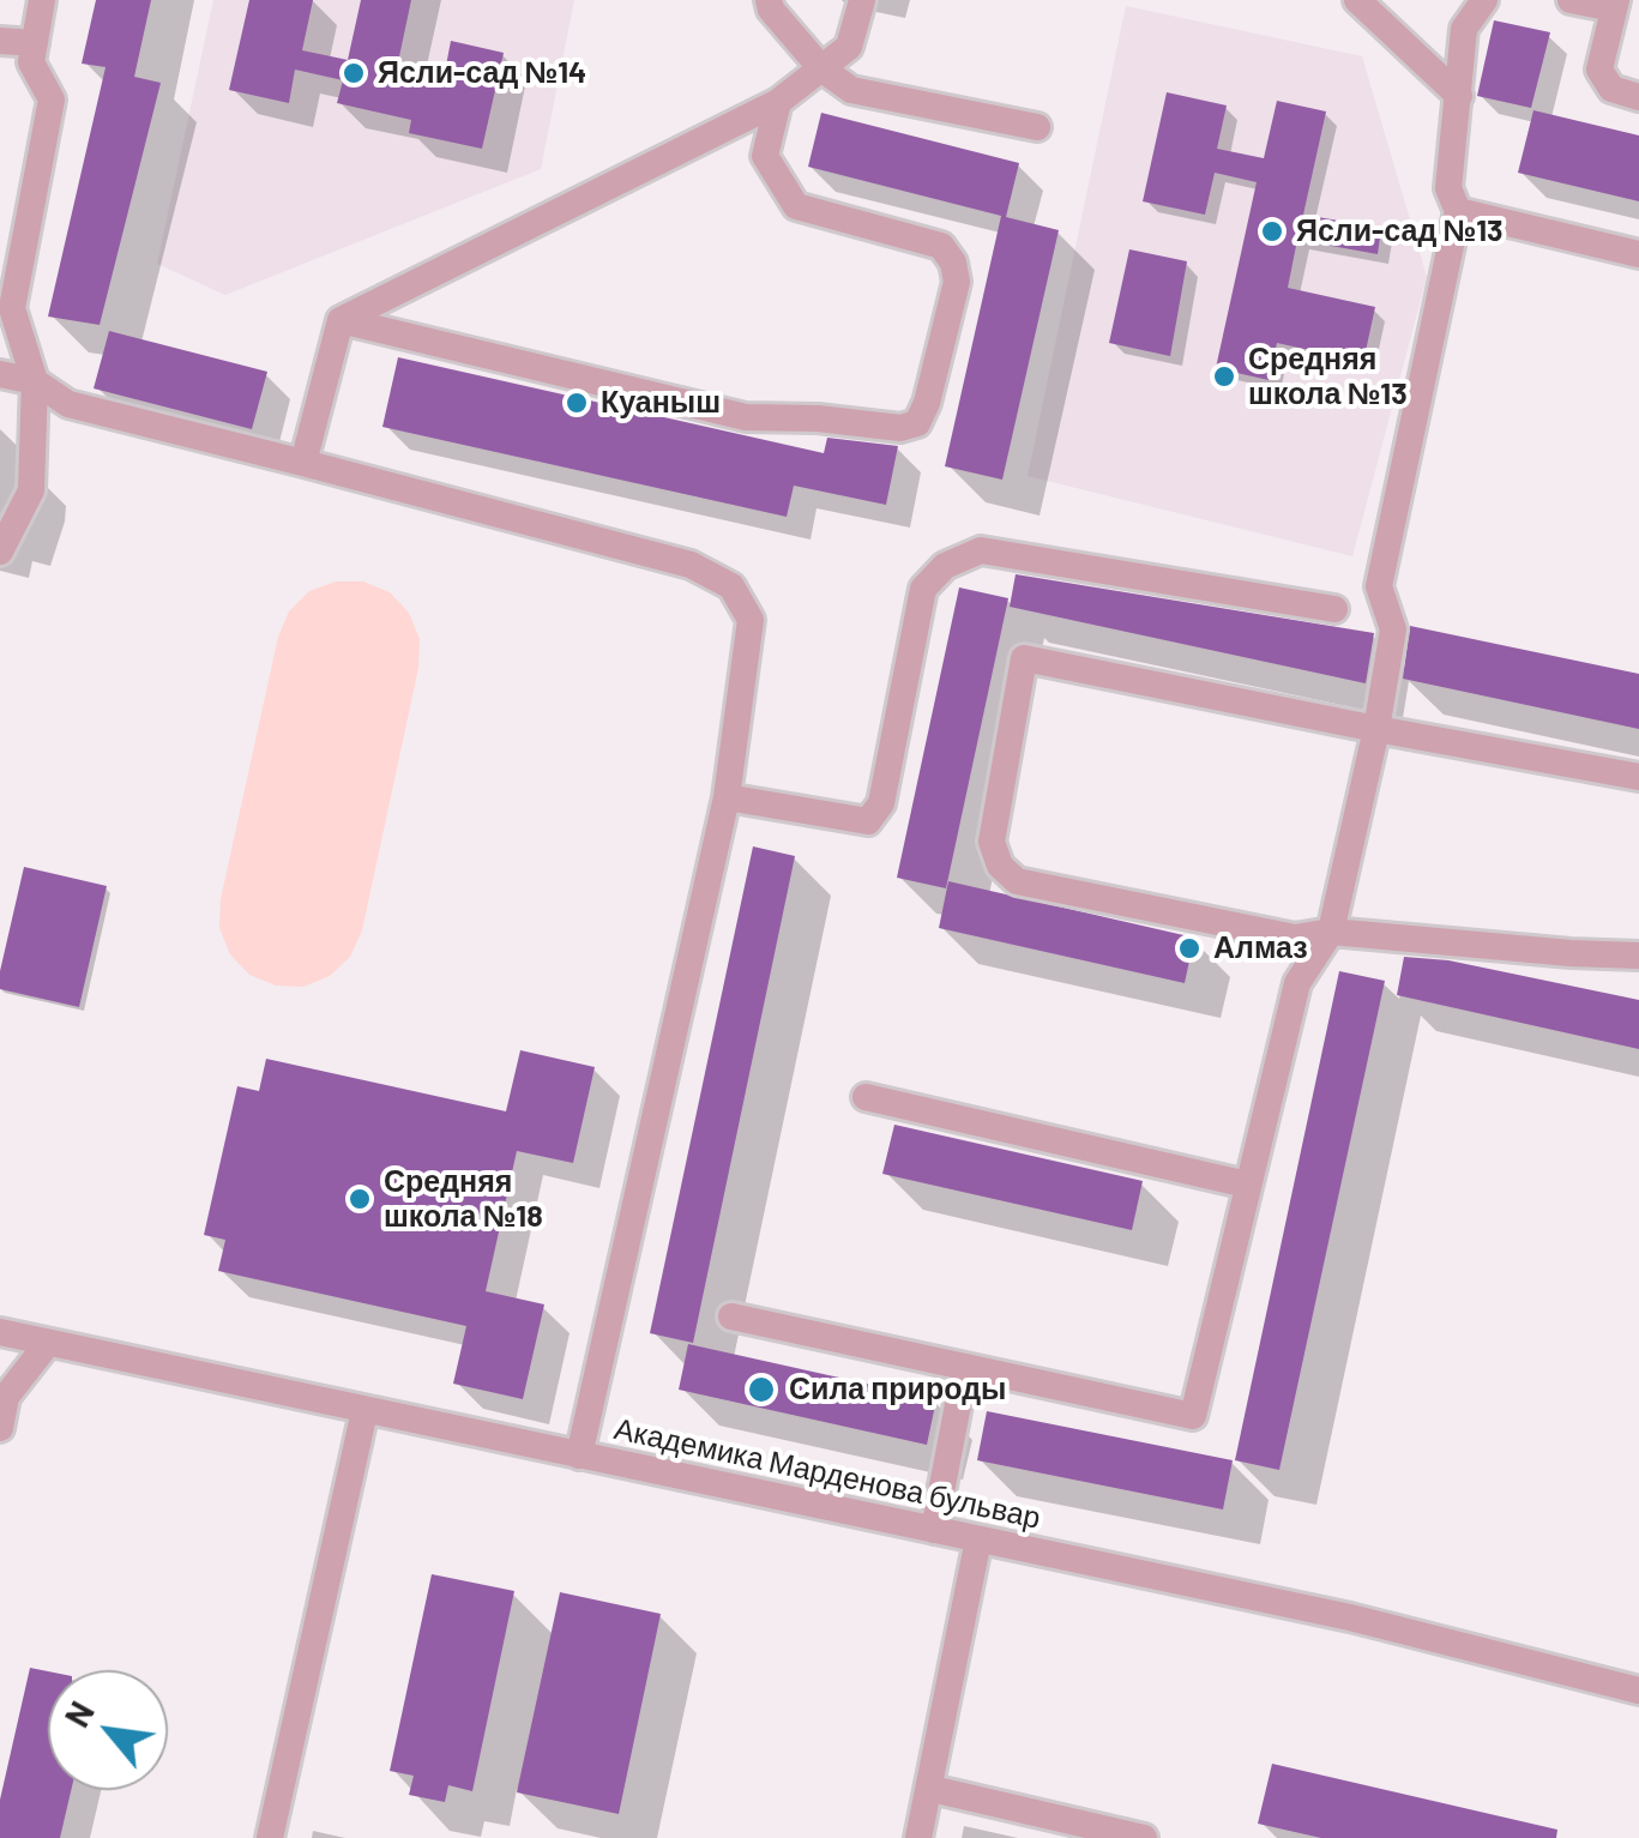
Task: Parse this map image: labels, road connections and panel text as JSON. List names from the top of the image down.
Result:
{
  "streets": {
    "street": ["Академика Марденова бульвар"]
  },
  "places": [
    "Ясли-сад №14",
    "Ясли-сад №13",
    "Средняя школа №13",
    "Куаныш",
    "Алмаз",
    "Средняя школа №18",
    "Сила природы"
  ],
  "north": "top left"
}
